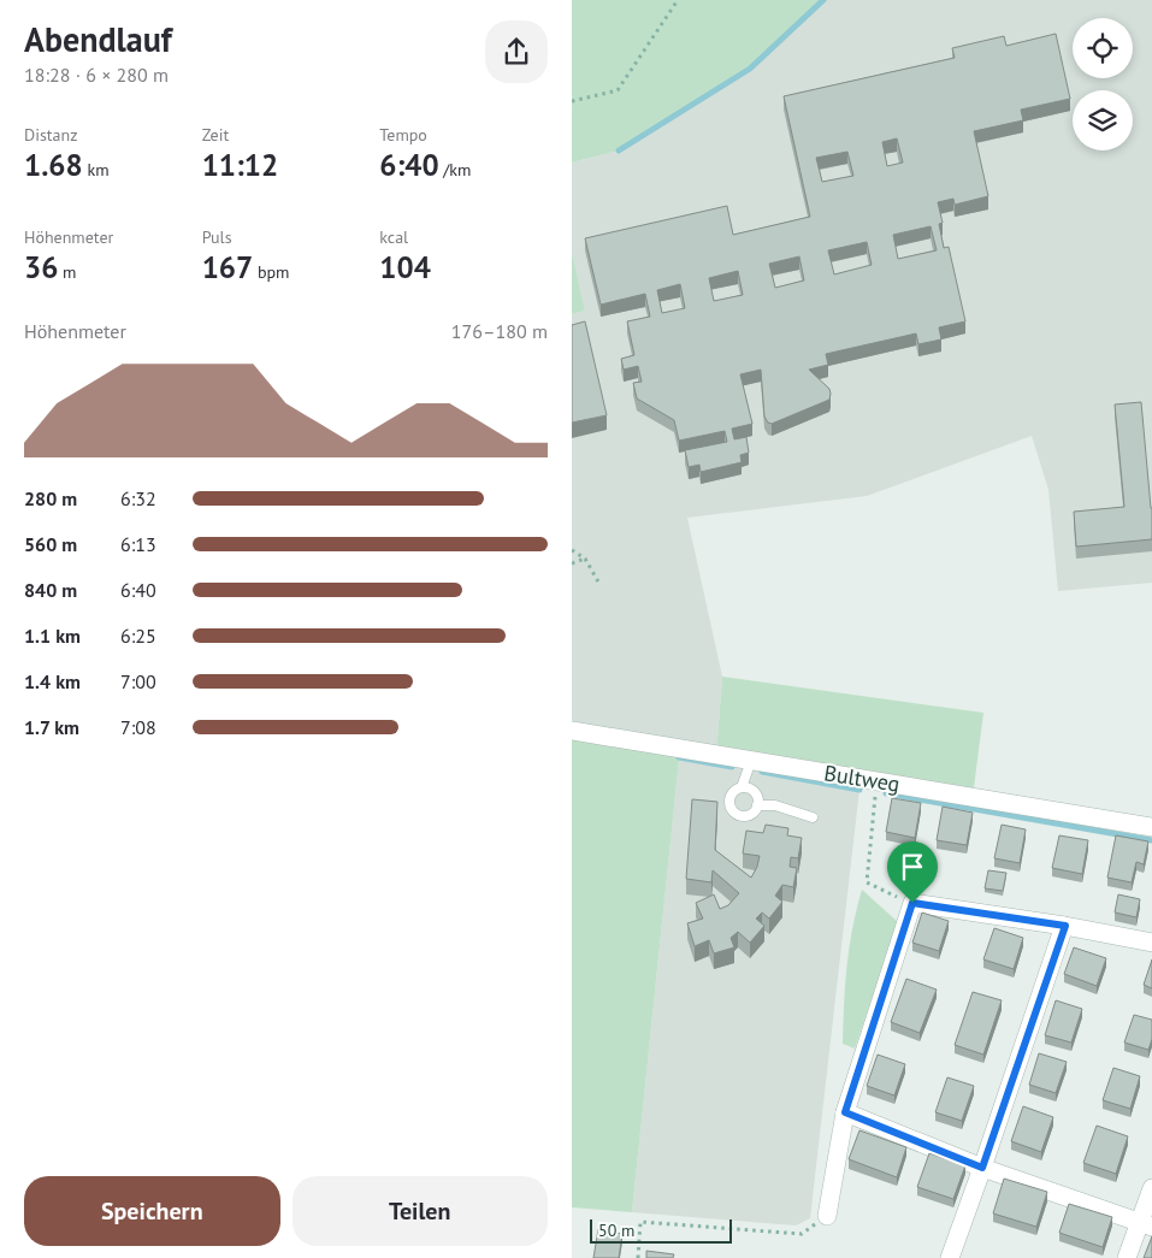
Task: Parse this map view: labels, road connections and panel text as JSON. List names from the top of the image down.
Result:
{
  "streets": {
    "street": ["Bultweg"]
  },
  "scale_bar": "50 m",
  "page": {
    "heading": ["Abendlauf", "18:28 · 6 × 280 m"],
    "stats": [
      ["Distanz", "1.68 km"],
      ["Zeit", "11:12"],
      ["Tempo", "6:40 /km"],
      ["Höhenmeter", "36 m"],
      ["Puls", "167 bpm"],
      ["kcal", "104"]
    ],
    "chart": ["Höhenmeter", "176–180 m"],
    "list": [
      {
        "name": "280 m",
        "note": "6:32"
      },
      {
        "name": "560 m",
        "note": "6:13"
      },
      {
        "name": "840 m",
        "note": "6:40"
      },
      {
        "name": "1.1 km",
        "note": "6:25"
      },
      {
        "name": "1.4 km",
        "note": "7:00"
      },
      {
        "name": "1.7 km",
        "note": "7:08"
      }
    ],
    "buttons": ["Speichern", "Teilen"],
    "scale": "50 m"
  }
}
